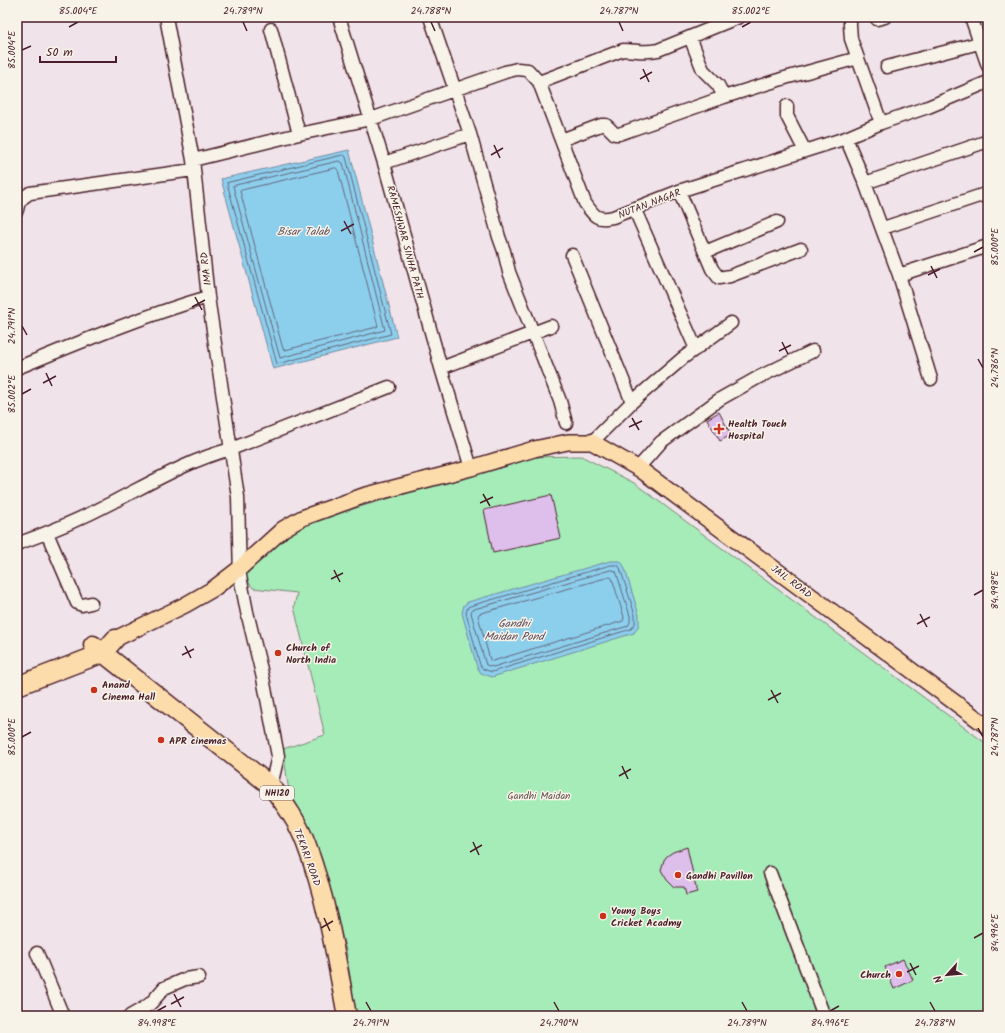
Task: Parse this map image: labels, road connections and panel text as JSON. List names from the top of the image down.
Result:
{
  "streets": {
    "highway": ["NH120", "TEKARI ROAD"],
    "main road": ["JAIL ROAD"],
    "street": ["NUTAN NAGAR", "RAMESHWAR SINHA PATH", "IMA RD"]
  },
  "crossings": [
    ["NUTAN NAGAR", "RAMESHWAR SINHA PATH"],
    ["NUTAN NAGAR", "IMA RD"],
    ["IMA RD", "TEKARI ROAD"]
  ],
  "water": ["Bisar Talab", "Gandhi Maidan Pond"],
  "parks": ["Gandhi Maidan"],
  "places": {
    "health": ["Health Touch Hospital"],
    "other": [
      "Church of North India",
      "Anand Cinema Hall",
      "APR cinemas",
      "Gandhi Pavillon",
      "Young Boys Cricket Acadmy",
      "Church"
    ]
  },
  "scale_bar": "50 m",
  "north": "bottom left",
  "coordinates": [
    "85.004°E",
    "24.789°N",
    "24.788°N",
    "24.787°N",
    "85.002°E",
    "85.000°E",
    "24.791°N",
    "24.786°N",
    "84.998°E",
    "84.996°E",
    "24.790°N"
  ]
}
